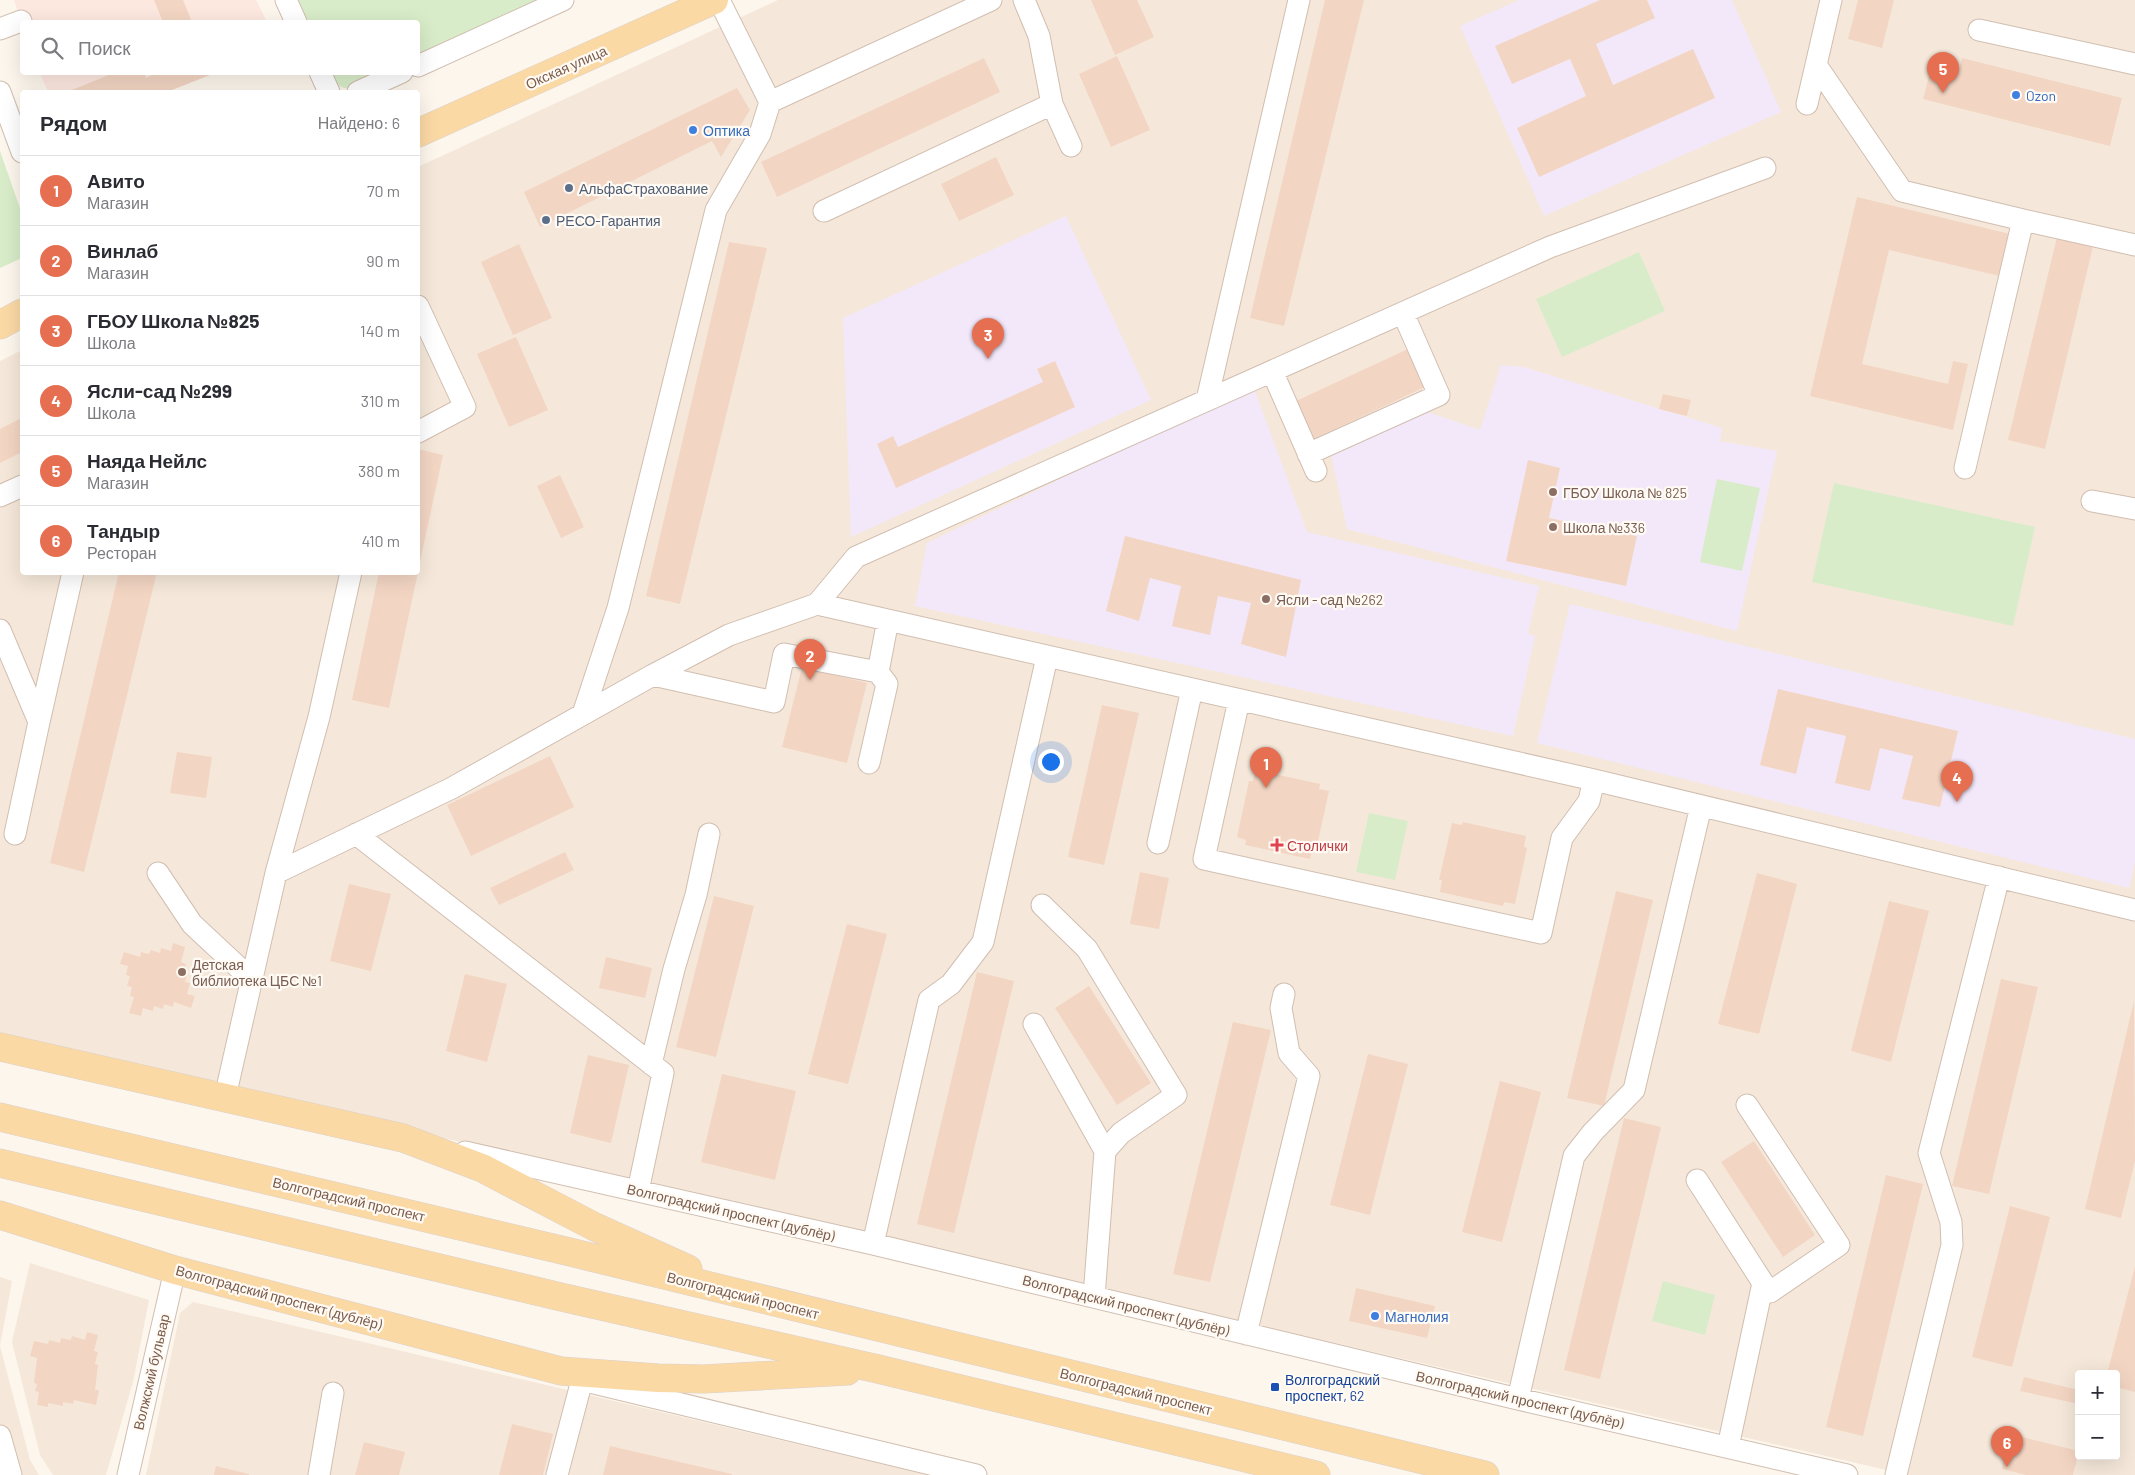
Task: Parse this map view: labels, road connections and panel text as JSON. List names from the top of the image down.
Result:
{
  "streets": {
    "main road": ["Окская улица", "Волгоградский проспект", "Волгоградский проспект (дублёр)"],
    "street": ["Волжский бульвар"]
  },
  "crossings": [
    ["Волгоградский проспект", "Волгоградский проспект (дублёр)"],
    ["Волгоградский проспект (дублёр)", "Волжский бульвар"]
  ],
  "places": {
    "other": [
      "Ozon",
      "Оптика",
      "АльфаСтрахование",
      "РЕСО-Гарантия",
      "ГБОУ Школа № 825",
      "Школа №336",
      "Ясли - сад №262",
      "Детская библиотека ЦБС №1",
      "Магнолия"
    ],
    "health": ["Столички"],
    "transit": ["Волгоградский проспект, 62"]
  },
  "page": {
    "search": "Поиск",
    "pins": [
      "5",
      "3",
      "2",
      "1",
      "4",
      "6"
    ],
    "heading": ["Рядом", "Найдено: 6"],
    "list": [
      {
        "mark": "1",
        "name": "Авито",
        "note": "Магазин",
        "value": "70 m"
      },
      {
        "mark": "2",
        "name": "Винлаб",
        "note": "Магазин",
        "value": "90 m"
      },
      {
        "mark": "3",
        "name": "ГБОУ Школа №825",
        "note": "Школа",
        "value": "140 m"
      },
      {
        "mark": "4",
        "name": "Ясли-сад №299",
        "note": "Школа",
        "value": "310 m"
      },
      {
        "mark": "5",
        "name": "Наяда Нейлс",
        "note": "Магазин",
        "value": "380 m"
      },
      {
        "mark": "6",
        "name": "Тандыр",
        "note": "Ресторан",
        "value": "410 m"
      }
    ],
    "map_buttons": ["+", "−"]
  }
}
